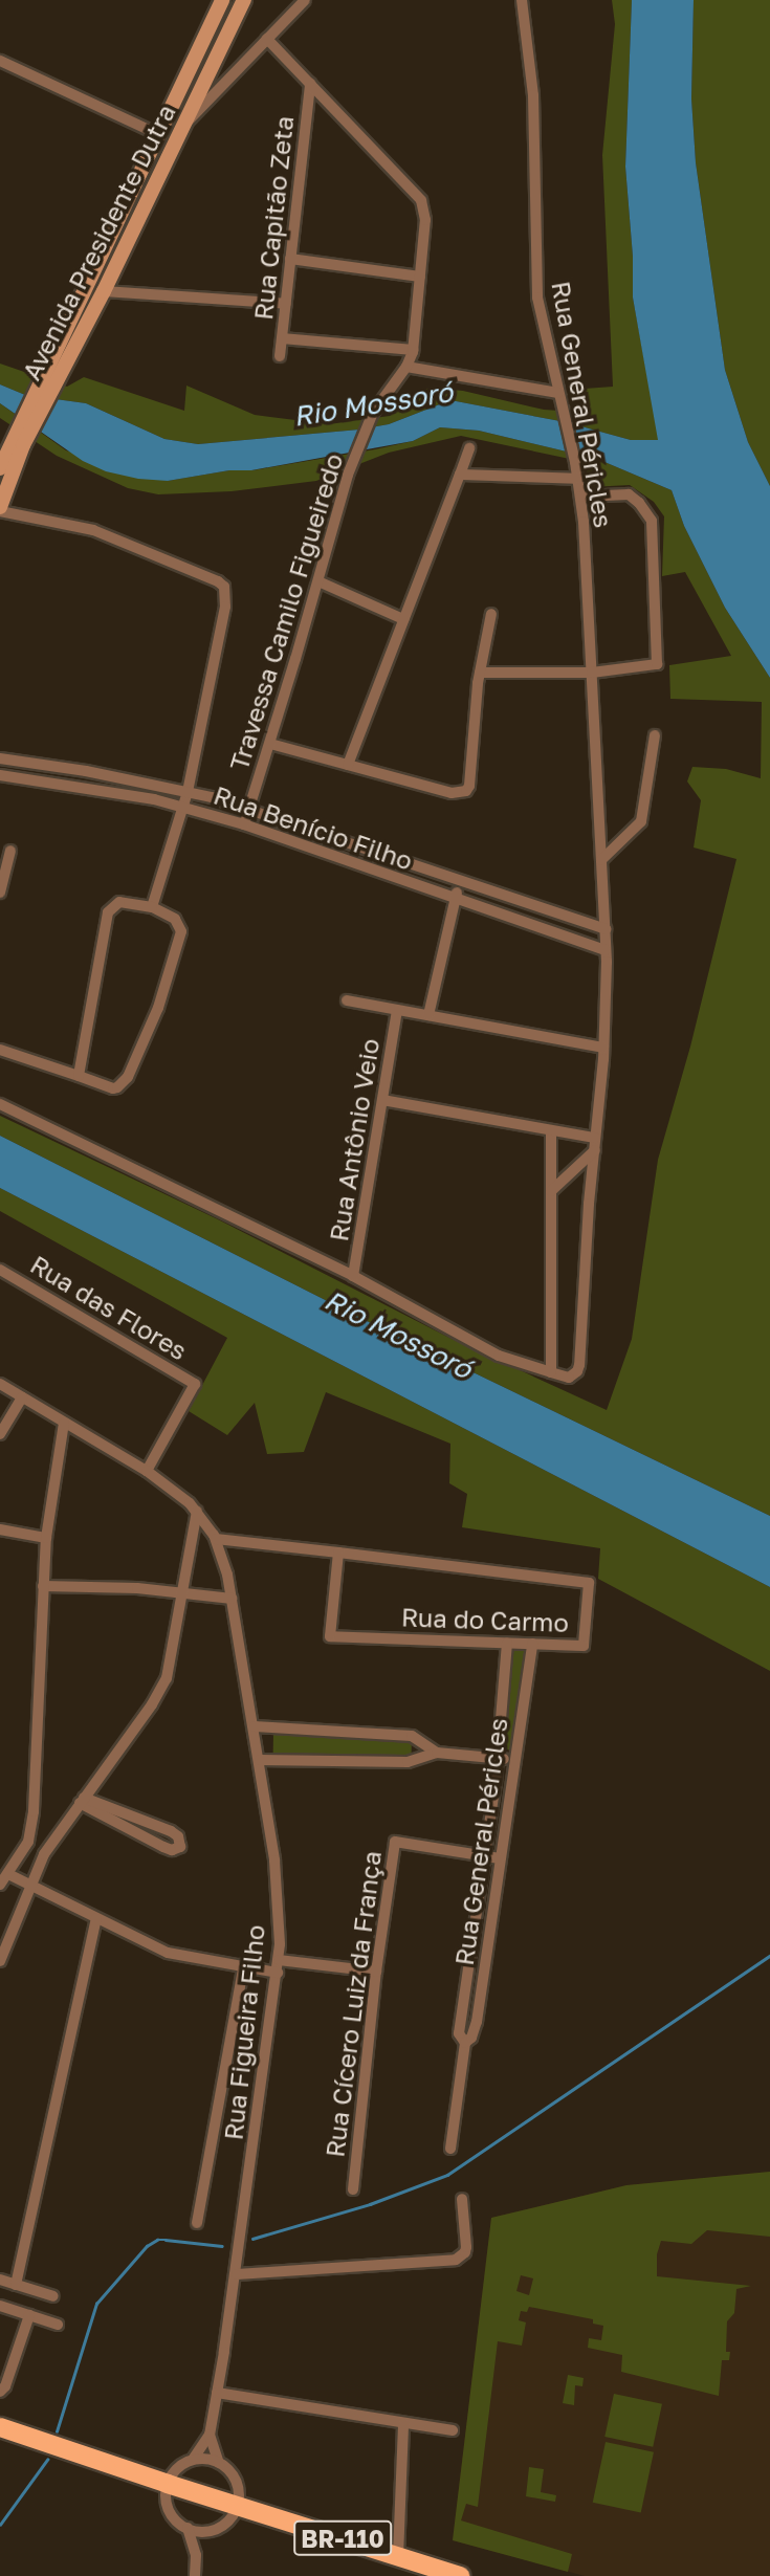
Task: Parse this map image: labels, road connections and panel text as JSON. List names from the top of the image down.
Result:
{
  "streets": {
    "main road": ["Avenida Presidente Dutra", "BR-110"],
    "street": [
      "Rua Capitão Zeta",
      "Rua General Péricles",
      "Travessa Camilo Figueiredo",
      "Rua Benício Filho",
      "Rua Antônio Veio",
      "Rua das Flores",
      "Rua do Carmo",
      "Rua Cícero Luiz da França",
      "Rua Figueira Filho"
    ]
  },
  "crossings": [
    ["Rua Capitão Zeta", "Travessa Camilo Figueiredo"],
    ["Rua General Péricles", "Rua Benício Filho"],
    ["Rua General Péricles", "Rua do Carmo"],
    ["Rua General Péricles", "Rua Cícero Luiz da França"],
    ["Travessa Camilo Figueiredo", "Rua Benício Filho"],
    ["Rua das Flores", "Rua Figueira Filho"],
    ["Rua do Carmo", "Rua Figueira Filho"],
    ["Rua Figueira Filho", "BR-110"]
  ],
  "water": ["Rio Mossoró"]
}
